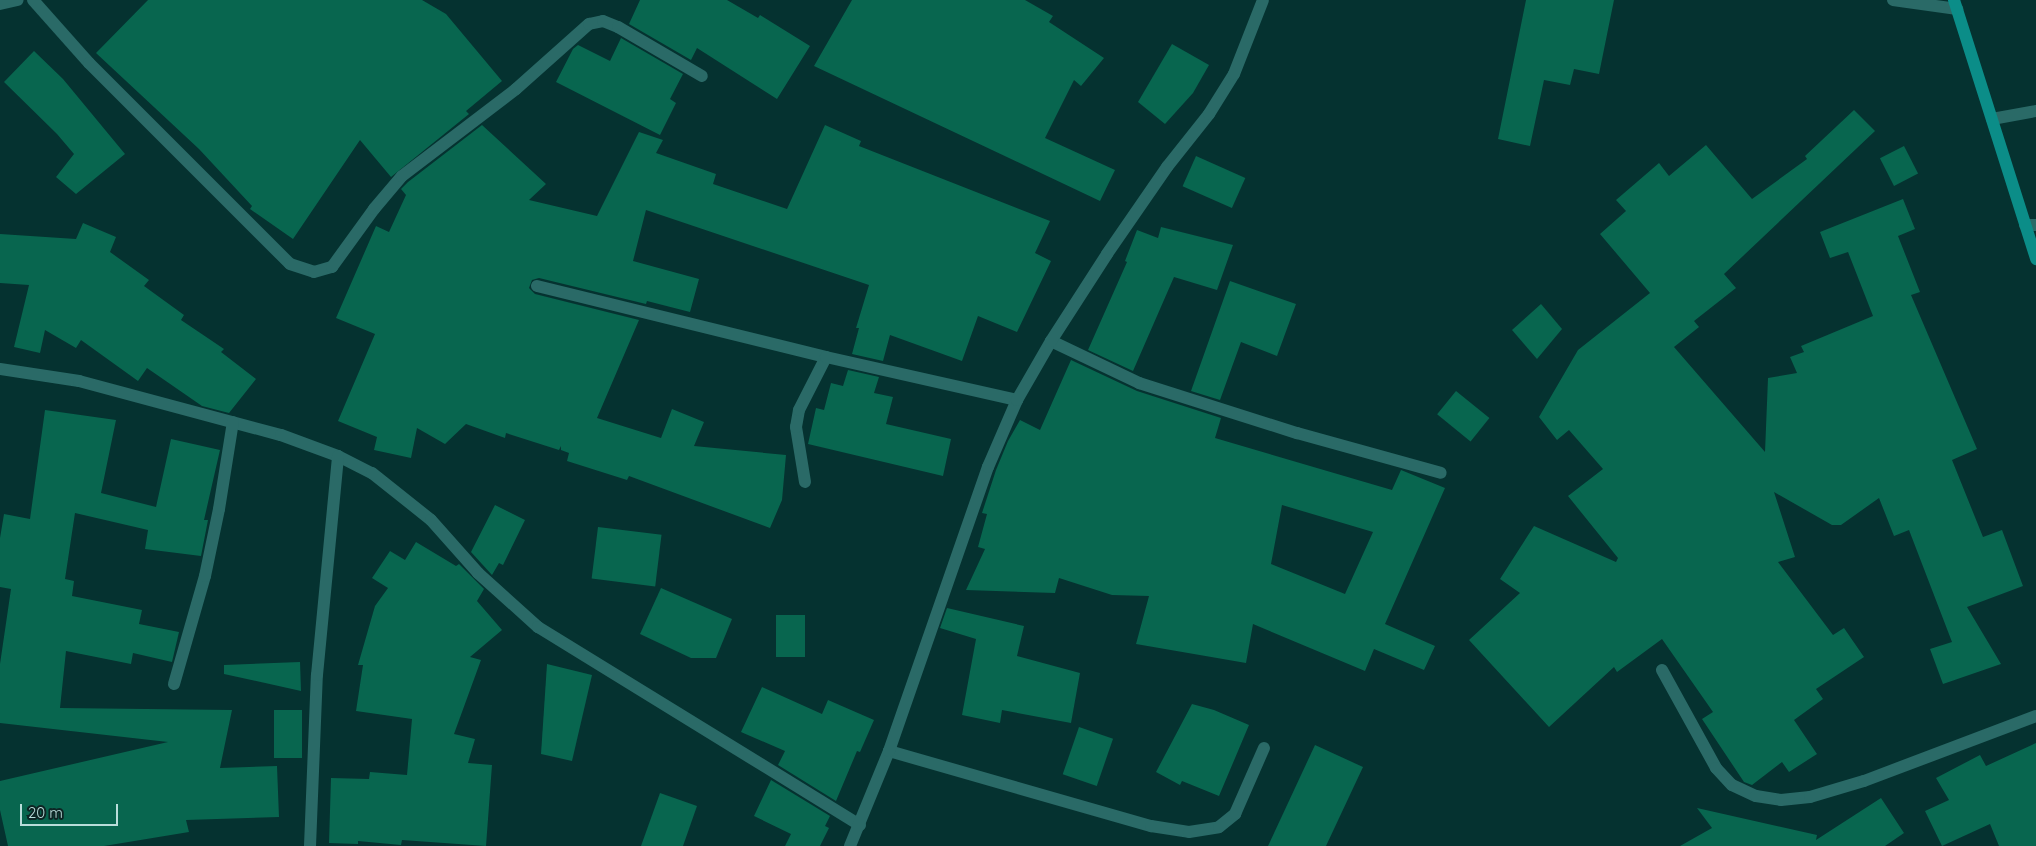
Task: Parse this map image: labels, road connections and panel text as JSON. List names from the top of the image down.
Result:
{
  "scale_bar": "20 m"
}
